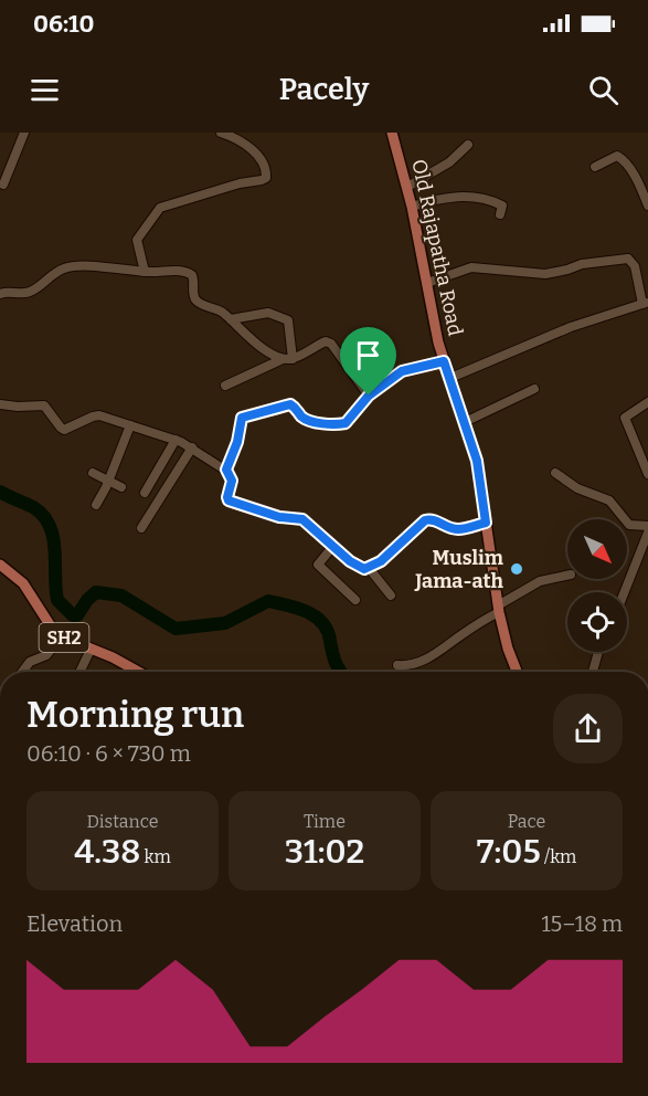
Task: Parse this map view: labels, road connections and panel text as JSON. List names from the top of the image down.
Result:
{
  "streets": {
    "main road": ["Old Rajapatha Road", "SH2"]
  },
  "places": ["Muslim Jama-ath"],
  "north": "bottom right",
  "page": {
    "status": "06:10",
    "header": "Pacely",
    "heading": ["Morning run", "06:10 · 6 × 730 m"],
    "stats": [
      ["Distance", "4.38 km"],
      ["Time", "31:02"],
      ["Pace", "7:05 /km"]
    ],
    "chart": ["Elevation", "15–18 m"]
  }
}
